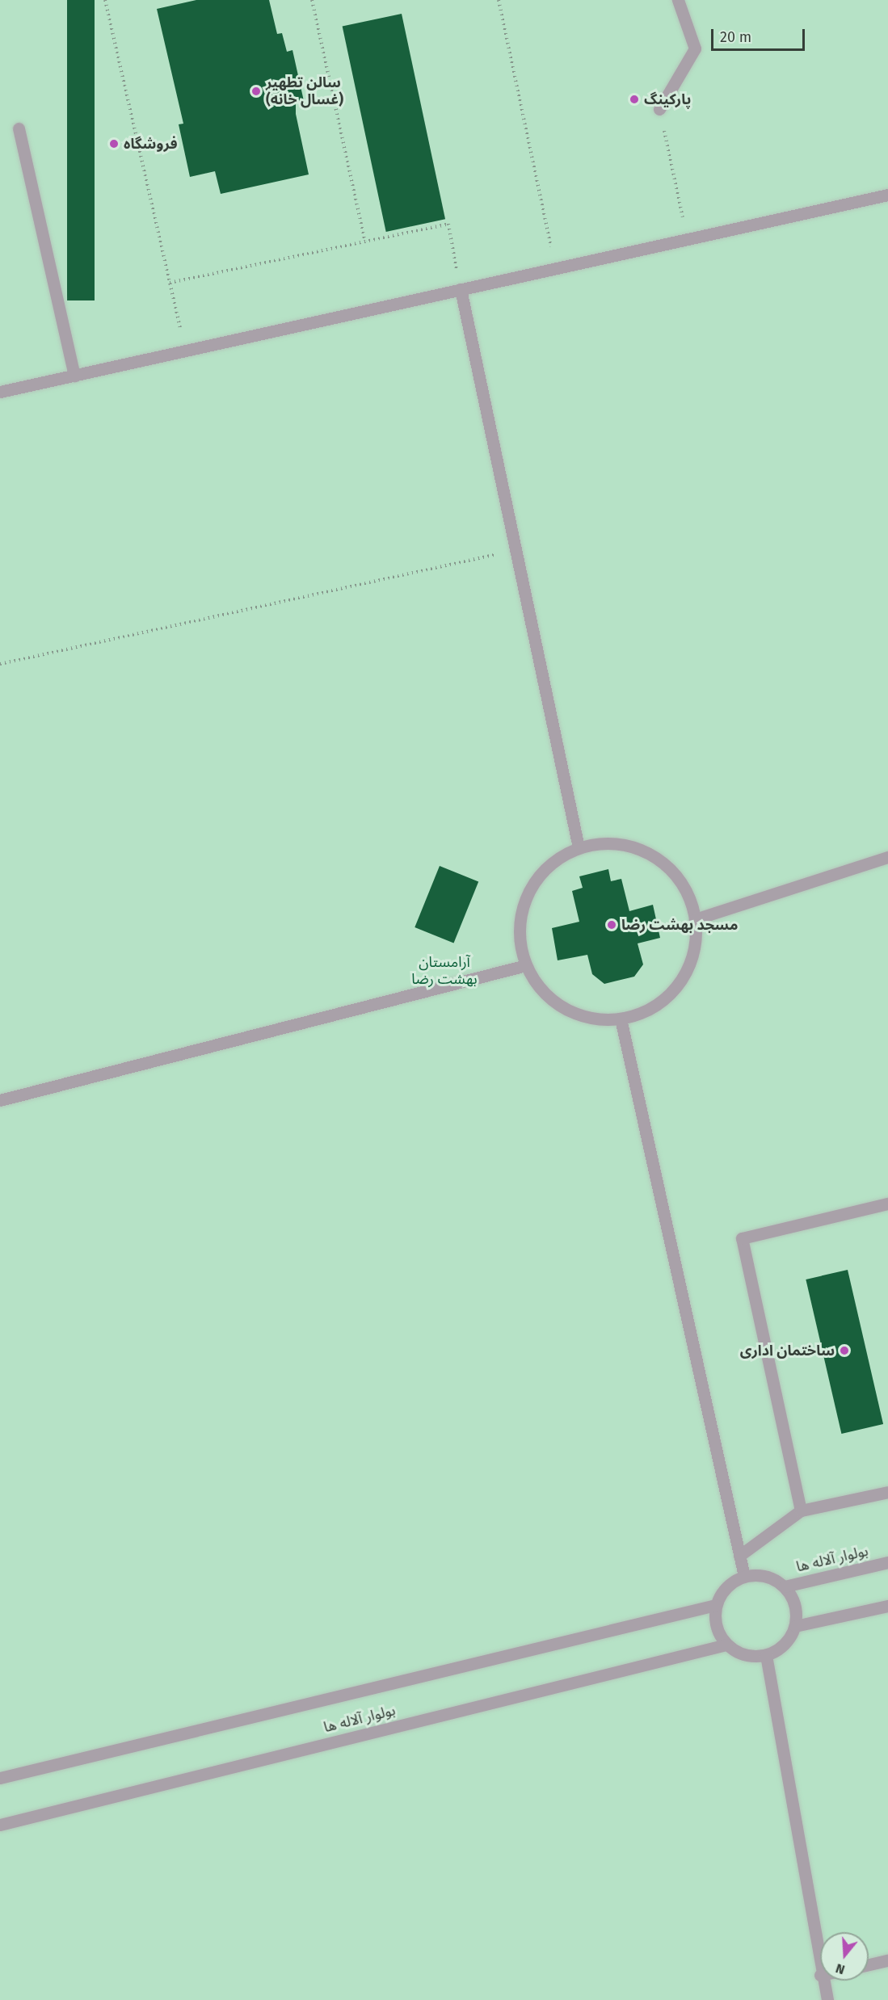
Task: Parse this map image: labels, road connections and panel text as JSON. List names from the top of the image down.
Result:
{
  "streets": {
    "lane": ["بولوار آلاله ها"]
  },
  "parks": ["آرامستان بهشت رضا"],
  "places": [
    "سالن تطهیر (غسال خانه)",
    "پارکینگ",
    "فروشگاه",
    "مسجد بهشت رضا",
    "ساختمان اداری"
  ],
  "scale_bar": "20 m",
  "north": "bottom"
}
